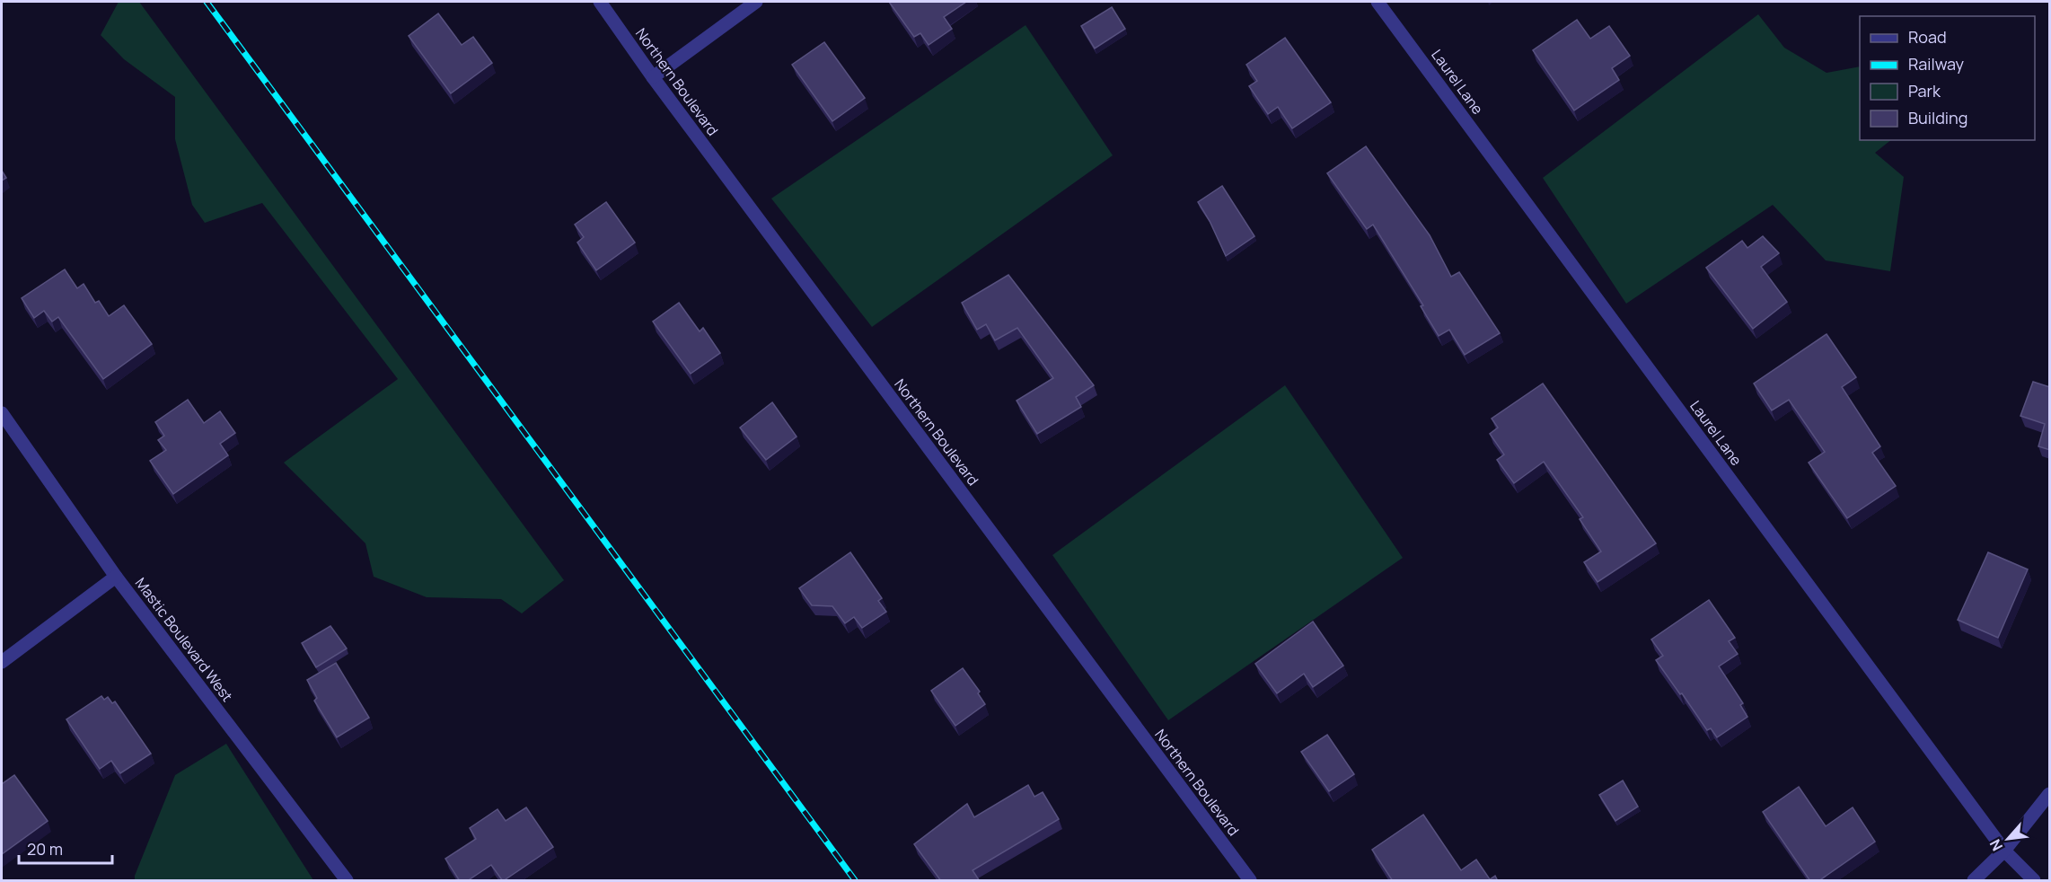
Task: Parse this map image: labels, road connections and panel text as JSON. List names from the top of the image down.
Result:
{
  "streets": {
    "street": ["Northern Boulevard", "Laurel Lane", "Mastic Boulevard West"]
  },
  "legend": [
    "Road",
    "Railway",
    "Park",
    "Building"
  ],
  "scale_bar": "20 m",
  "north": "bottom left"
}
